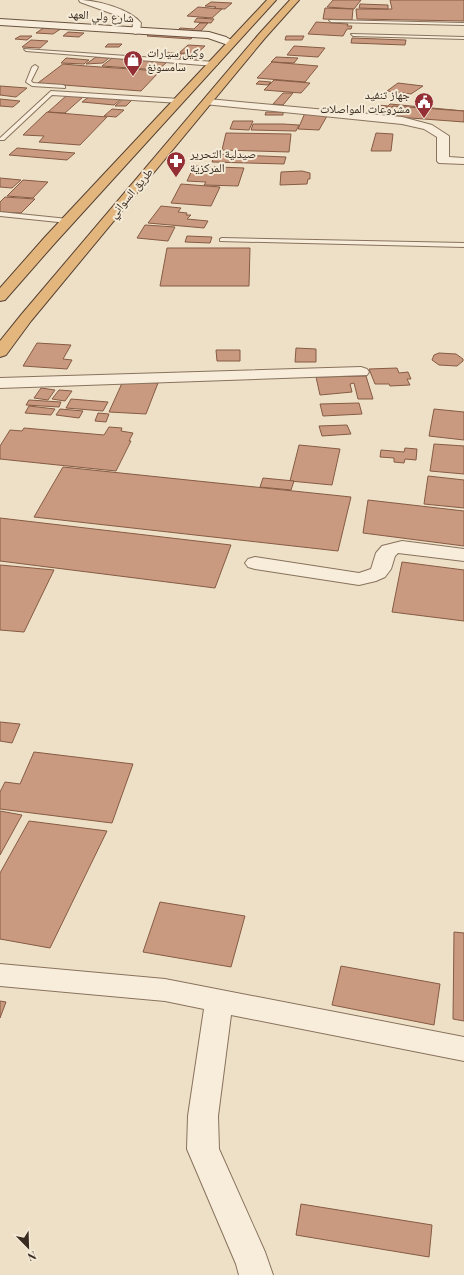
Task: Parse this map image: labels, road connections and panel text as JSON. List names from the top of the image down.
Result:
{
  "streets": {
    "highway": ["طريق السواني"],
    "main road": ["شارع ولي العهد"]
  },
  "crossings": [
    ["شارع ولي العهد", "طريق السواني"]
  ],
  "places": {
    "shop": ["وكيل سيارات سامسونغ"],
    "public building": ["جهاز تنفيد مشروعات المواصلات"],
    "pharmacy": ["صيدلية التحرير المركزية"]
  },
  "north": "bottom right"
}
